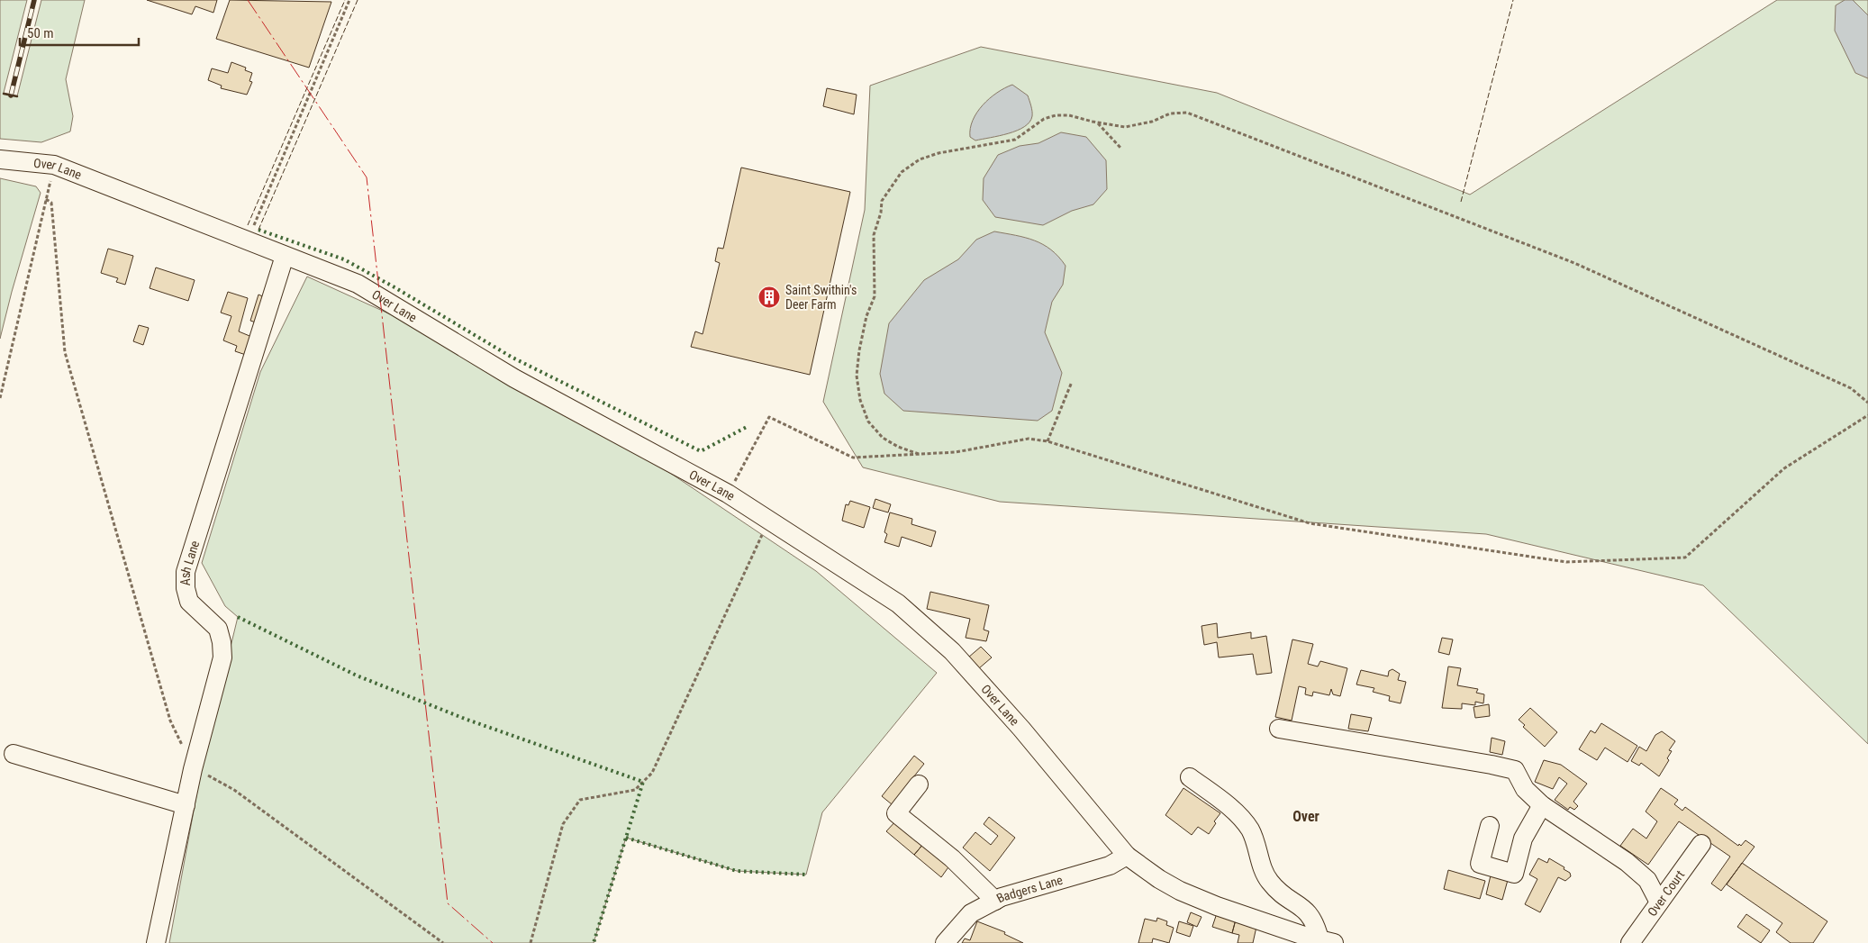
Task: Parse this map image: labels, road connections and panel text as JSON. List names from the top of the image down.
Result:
{
  "streets": {
    "street": [
      "Over Lane",
      "Ash Lane",
      "Badgers Lane",
      "Over Court"
    ]
  },
  "crossings": [
    ["Over Lane", "Ash Lane"],
    ["Over Lane", "Badgers Lane"]
  ],
  "districts": ["Over"],
  "places": {
    "building": ["Saint Swithin's Deer Farm"]
  },
  "scale_bar": "50 m"
}
